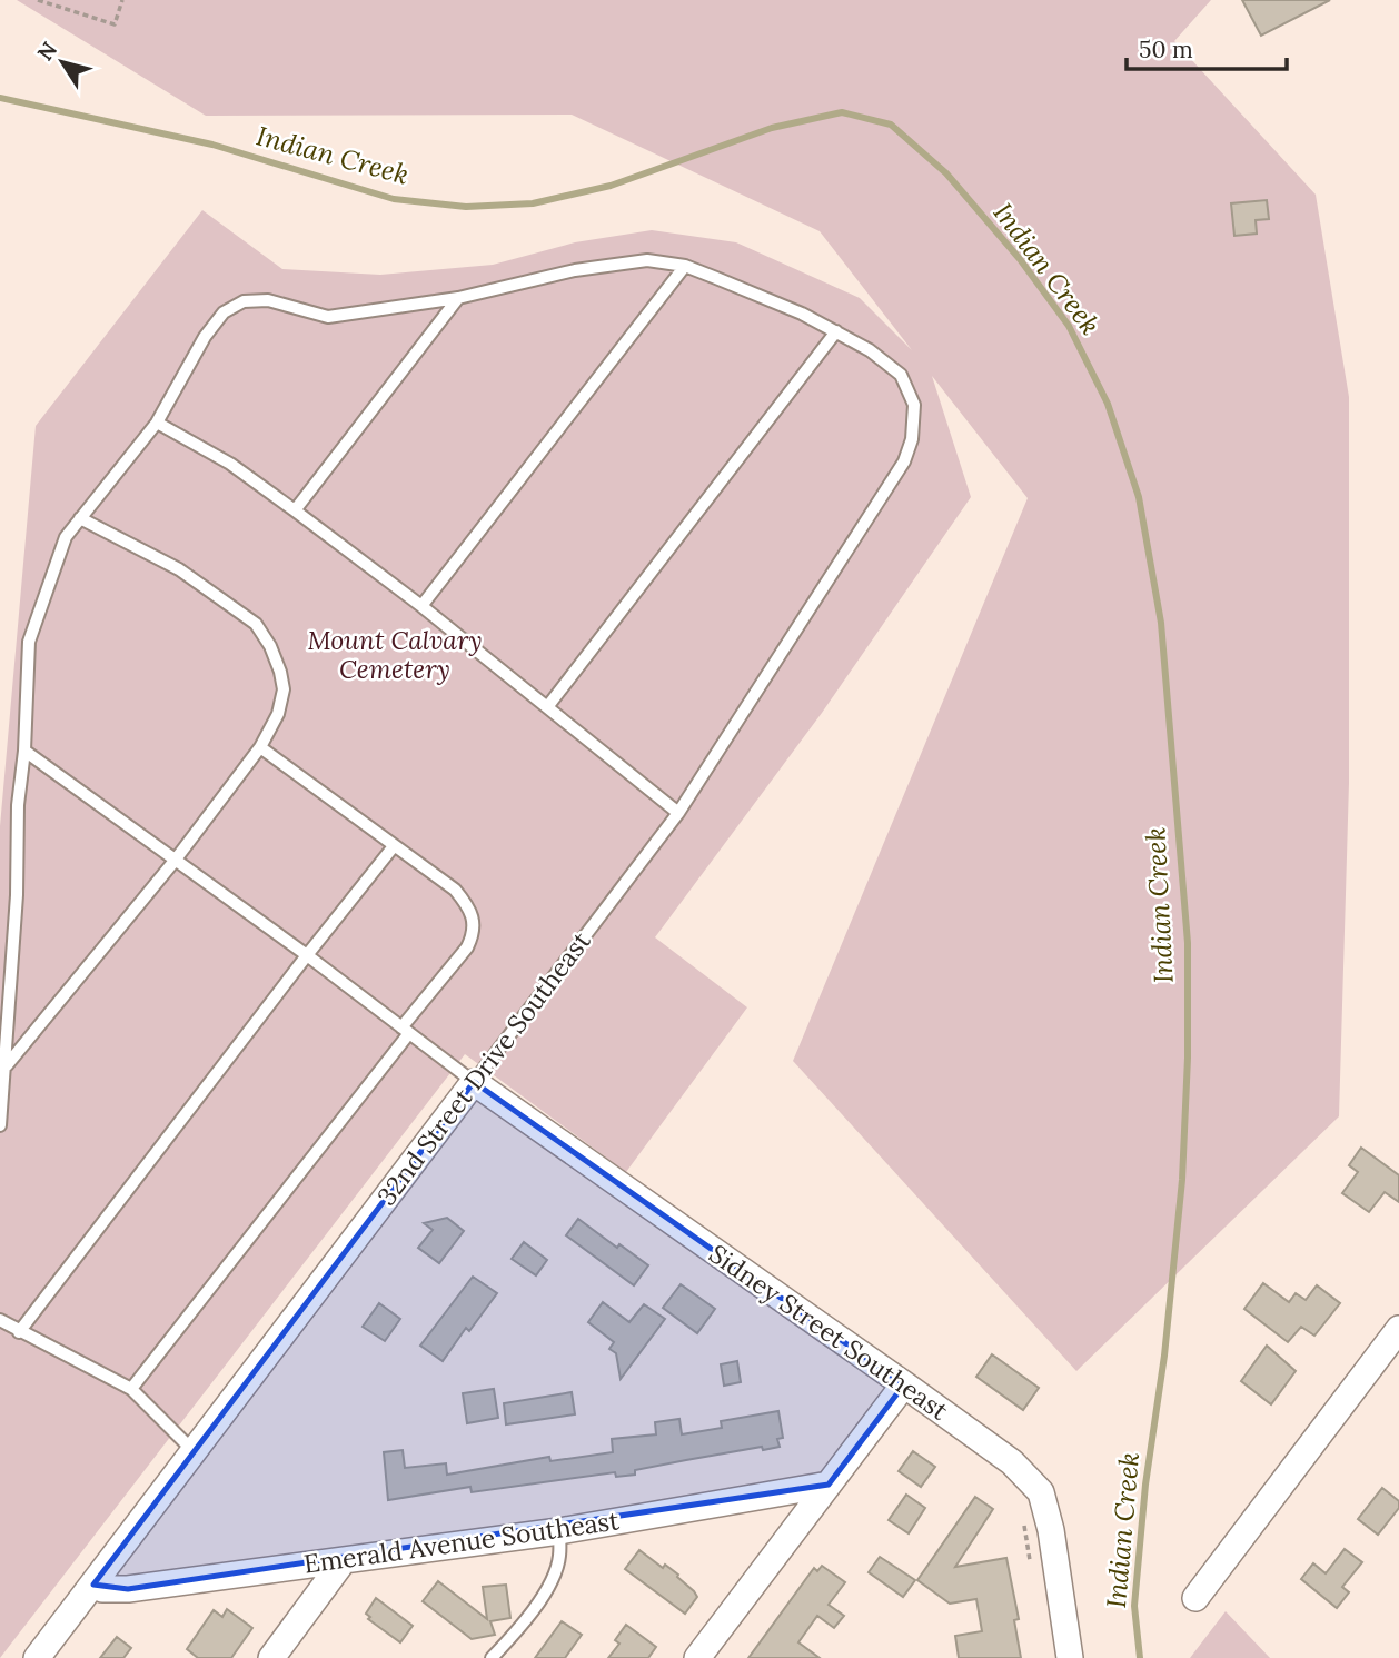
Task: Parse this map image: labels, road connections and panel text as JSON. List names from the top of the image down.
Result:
{
  "streets": {
    "street": ["32nd Street Drive Southeast", "Sidney Street Southeast", "Emerald Avenue Southeast"]
  },
  "crossings": [
    ["32nd Street Drive Southeast", "Sidney Street Southeast"],
    ["32nd Street Drive Southeast", "Emerald Avenue Southeast"]
  ],
  "water": ["Indian Creek"],
  "parks": ["Mount Calvary Cemetery"],
  "scale_bar": "50 m",
  "north": "top left"
}
